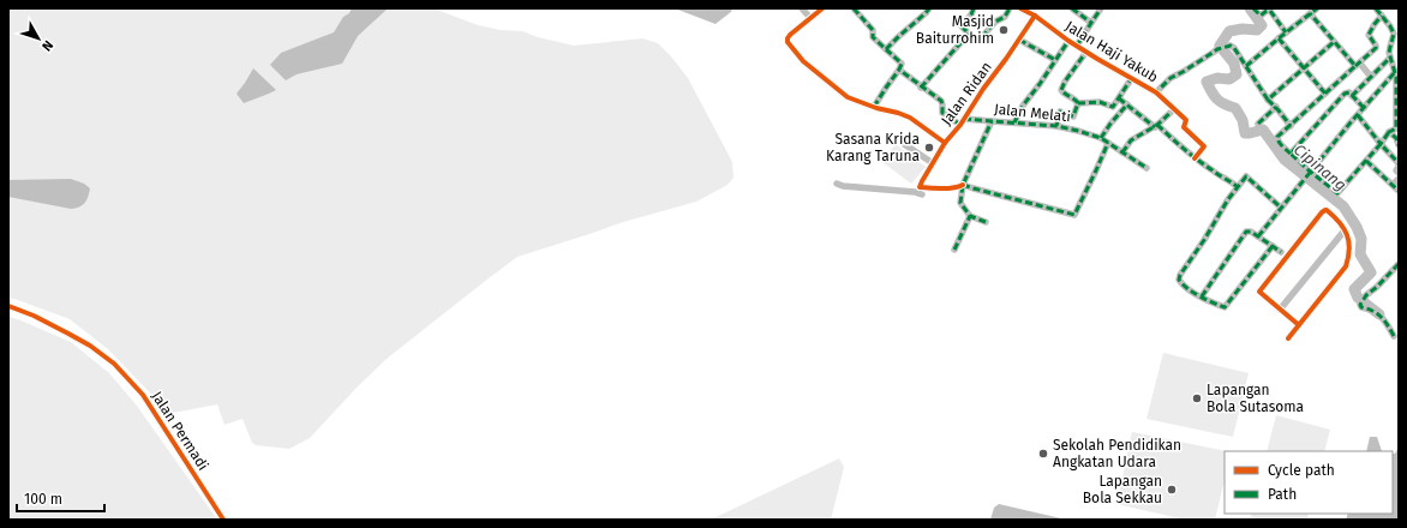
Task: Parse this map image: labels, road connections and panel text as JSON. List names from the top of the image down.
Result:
{
  "streets": {
    "street": [
      "Jalan Haji Yakub",
      "Jalan Ridan",
      "Jalan Melati",
      "Jalan Permadi"
    ]
  },
  "crossings": [
    ["Jalan Haji Yakub", "Jalan Ridan"],
    ["Jalan Ridan", "Jalan Melati"]
  ],
  "water": ["Cipinang"],
  "places": [
    "Masjid Baiturrohim",
    "Sasana Krida Karang Taruna",
    "Lapangan Bola Sutasoma",
    "Sekolah Pendidikan Angkatan Udara",
    "Lapangan Bola Sekkau"
  ],
  "legend": ["Cycle path", "Path"],
  "scale_bar": "100 m",
  "north": "bottom right"
}
